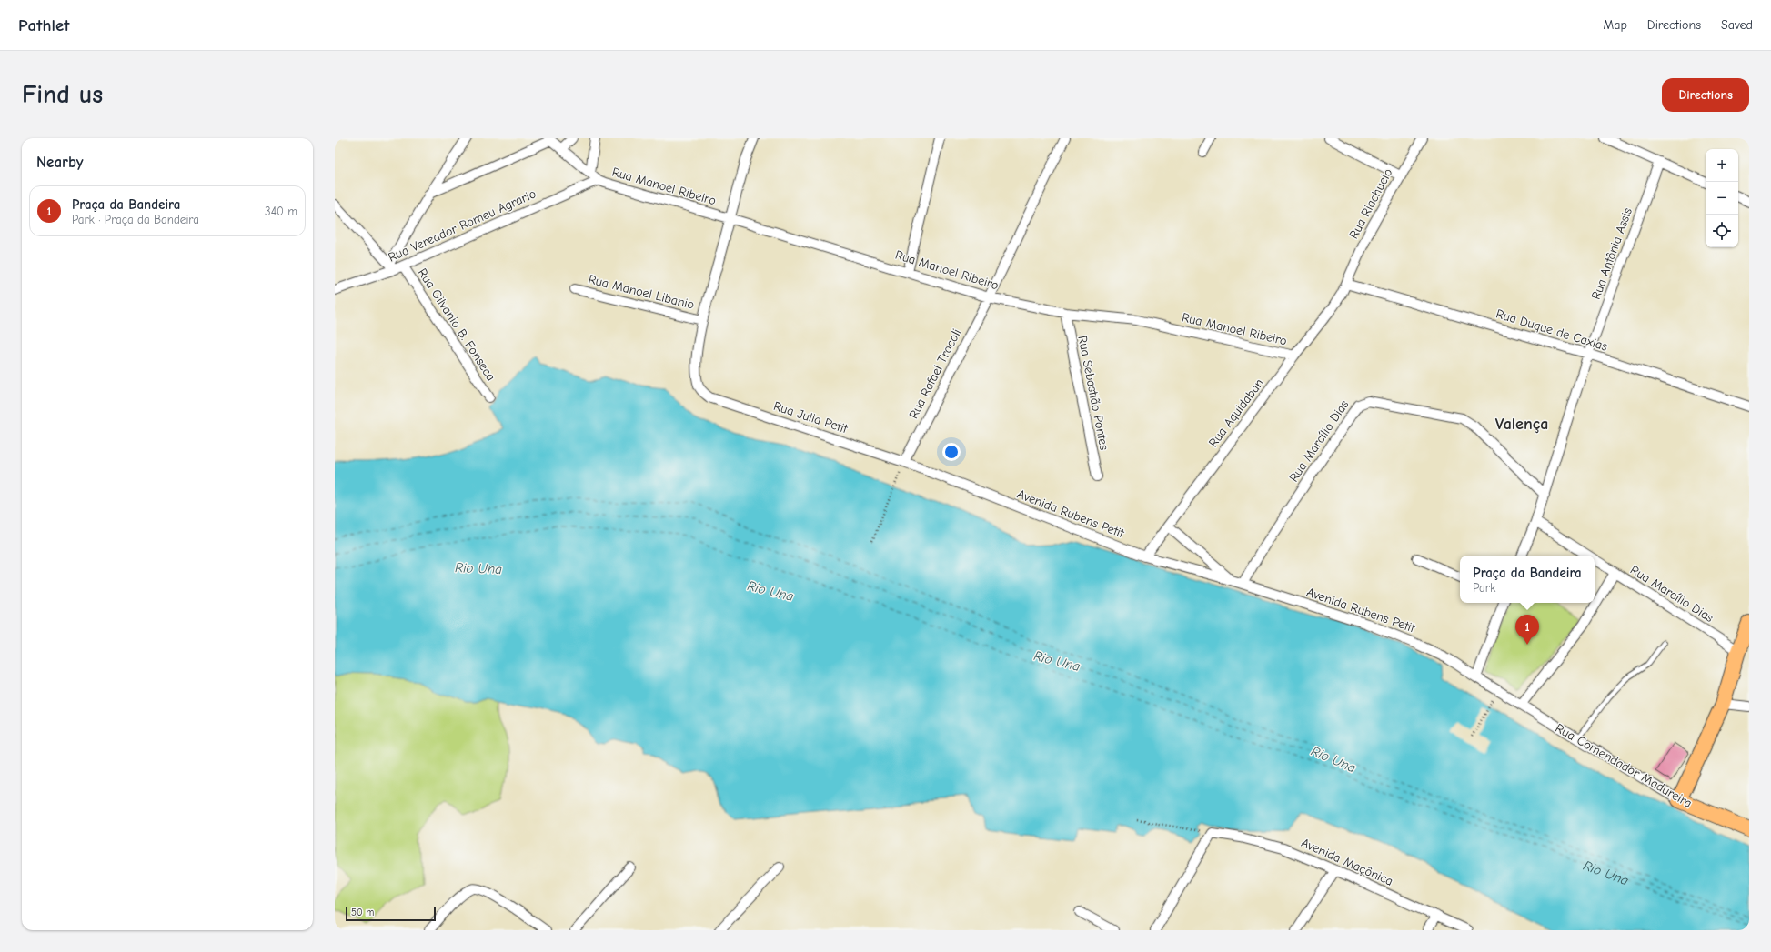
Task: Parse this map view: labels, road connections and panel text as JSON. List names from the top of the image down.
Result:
{
  "streets": {
    "main road": ["Rua Comendador Madureira"],
    "street": [
      "Rua Manoel Ribeiro",
      "Rua Riachuelo",
      "Rua Vereador Romeu Agrario",
      "Rua Antônia Assis",
      "Rua Manoel Libanio",
      "Rua Gilvanio B. Fonseca",
      "Rua Duque de Caxias",
      "Rua Rafael Trocoli",
      "Rua Sebastião Pontes",
      "Rua Aquidaban",
      "Rua Julia Petit",
      "Rua Marcílio Dias",
      "Avenida Rubens Petit",
      "Avenida Maçônica"
    ]
  },
  "crossings": [
    ["Rua Manoel Ribeiro", "Rua Vereador Romeu Agrario"],
    ["Rua Manoel Ribeiro", "Rua Rafael Trocoli"],
    ["Rua Manoel Ribeiro", "Rua Sebastião Pontes"],
    ["Rua Manoel Ribeiro", "Rua Aquidaban"],
    ["Rua Riachuelo", "Rua Duque de Caxias"],
    ["Rua Riachuelo", "Rua Aquidaban"],
    ["Rua Vereador Romeu Agrario", "Rua Gilvanio B. Fonseca"],
    ["Rua Antônia Assis", "Rua Duque de Caxias"],
    ["Rua Antônia Assis", "Rua Marcílio Dias"],
    ["Rua Manoel Libanio", "Rua Julia Petit"],
    ["Rua Duque de Caxias", "Rua Aquidaban"],
    ["Rua Rafael Trocoli", "Rua Julia Petit"],
    ["Rua Rafael Trocoli", "Avenida Rubens Petit"],
    ["Rua Aquidaban", "Avenida Rubens Petit"],
    ["Rua Julia Petit", "Avenida Rubens Petit"],
    ["Rua Marcílio Dias", "Avenida Rubens Petit"],
    ["Avenida Rubens Petit", "Rua Comendador Madureira"]
  ],
  "districts": ["Valença"],
  "water": ["Rio Una"],
  "scale_bar": "50 m",
  "page": {
    "header": "Pathlet",
    "nav": ["Map", "Directions", "Saved"],
    "buttons": "Directions",
    "title": "Find us",
    "heading": "Nearby",
    "map_buttons": ["+", "−"],
    "list": [
      {
        "mark": "1",
        "name": "Praça da Bandeira",
        "note": "Park · Praça da Bandeira",
        "value": "340 m"
      }
    ],
    "popup": ["Praça da Bandeira", "Park"],
    "pins": "1",
    "scale": "50 m"
  }
}
